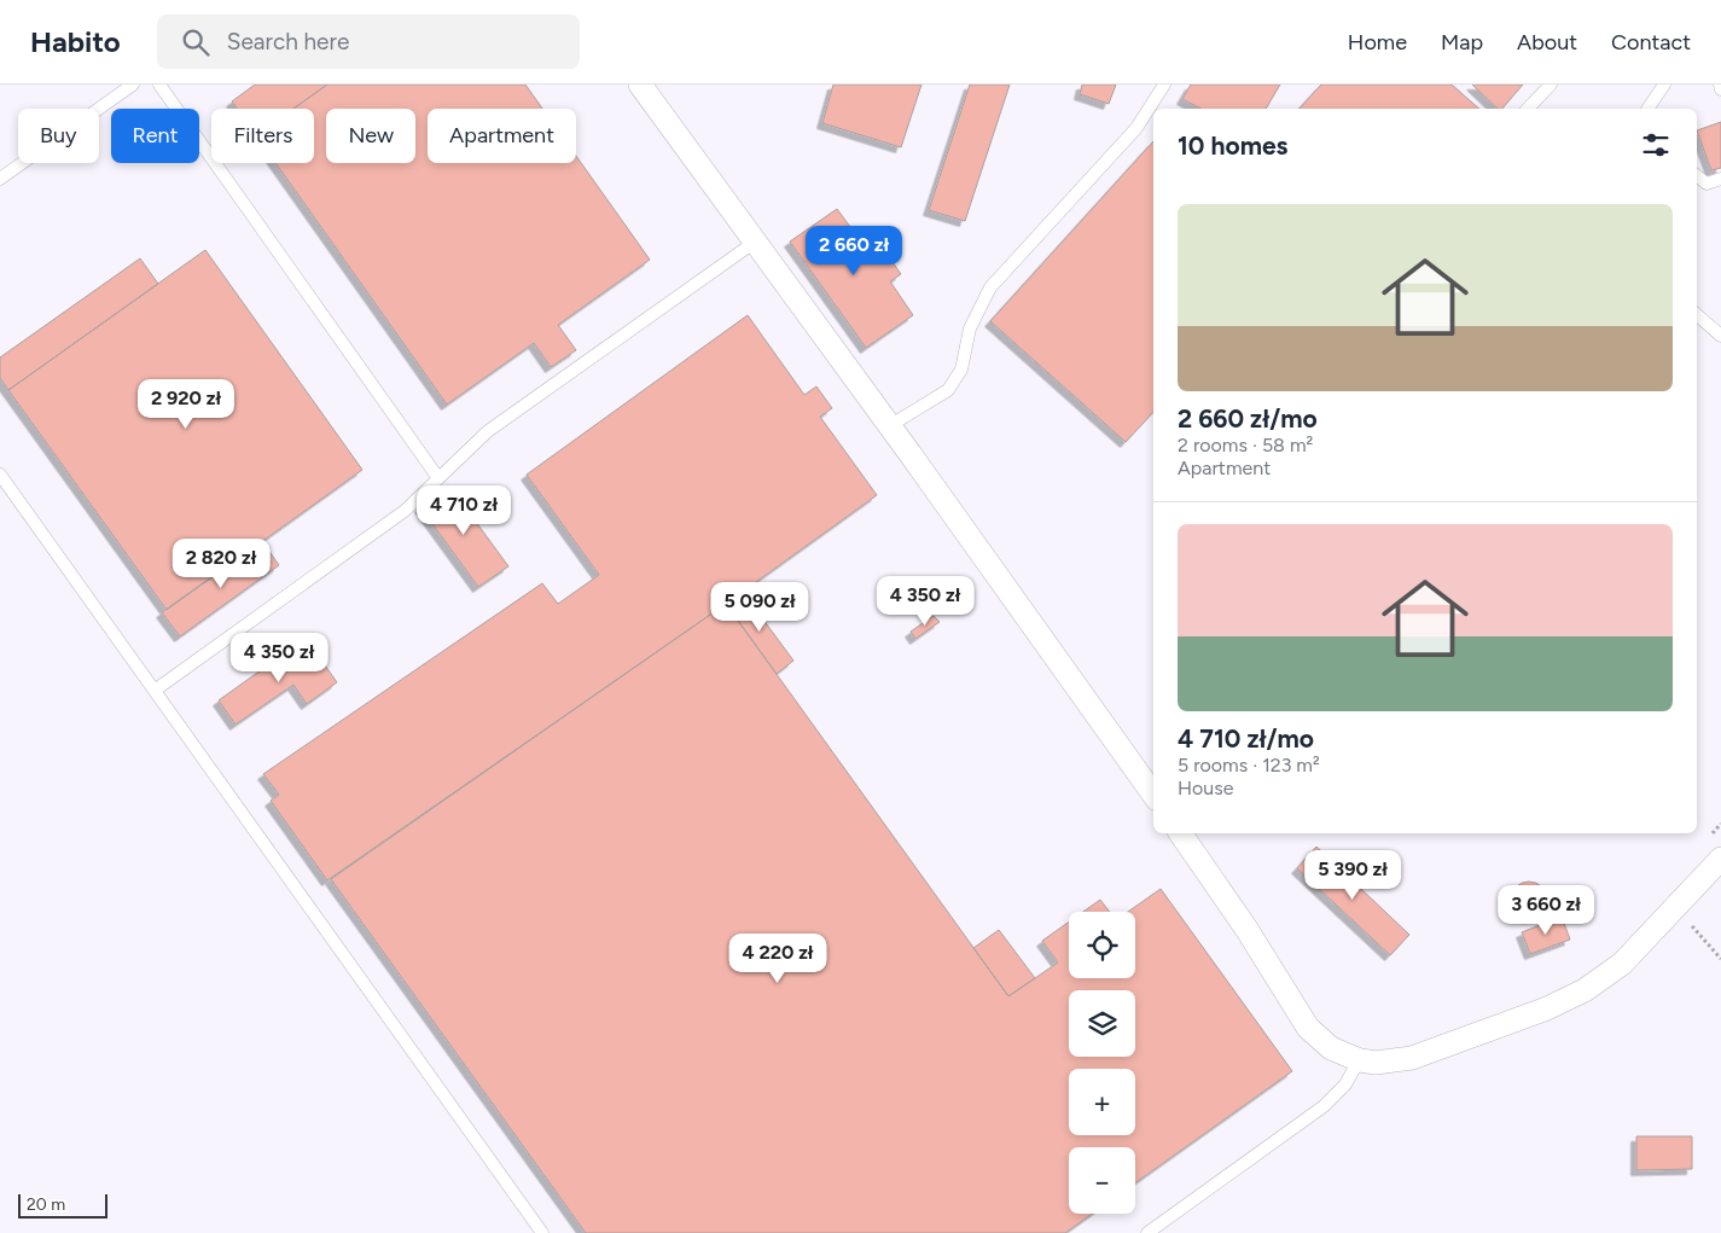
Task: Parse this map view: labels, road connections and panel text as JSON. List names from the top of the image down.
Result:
{
  "scale_bar": "20 m",
  "page": {
    "header": "Habito",
    "search": "Search here",
    "nav": [
      "Home",
      "Map",
      "About",
      "Contact"
    ],
    "chip": [
      "Buy",
      "Rent",
      "Filters",
      "New",
      "Apartment"
    ],
    "heading": "10 homes",
    "list": [
      {
        "name": "2 660 zł/mo",
        "note": "2 rooms · 58 m² · Apartment"
      },
      {
        "name": "4 710 zł/mo",
        "note": "5 rooms · 123 m² · House"
      }
    ],
    "price": [
      "2 660 zł",
      "2 920 zł",
      "4 710 zł",
      "2 820 zł",
      "4 350 zł",
      "5 090 zł",
      "4 350 zł",
      "5 390 zł",
      "3 660 zł",
      "4 220 zł"
    ],
    "map_buttons": ["+", "−"],
    "scale": "20 m"
  }
}
